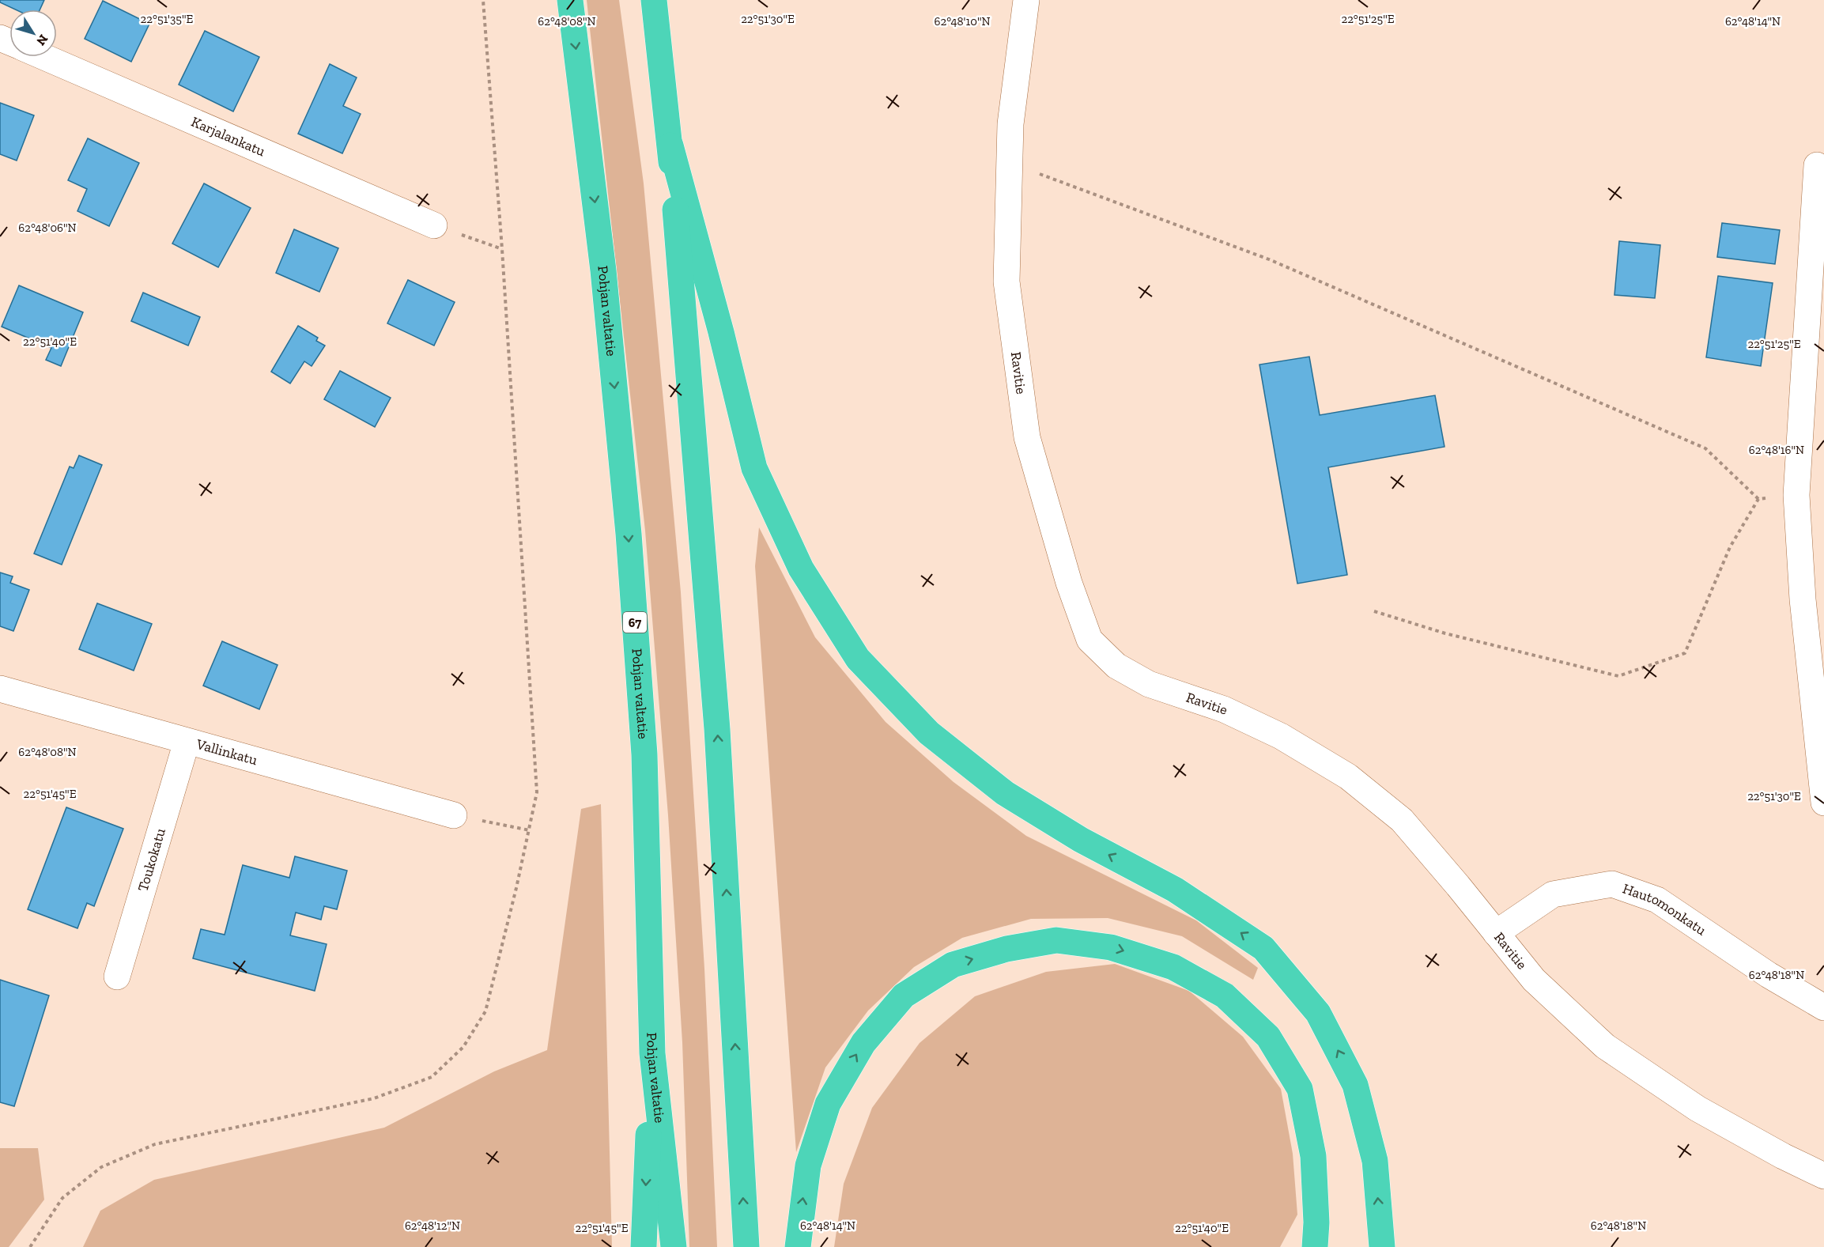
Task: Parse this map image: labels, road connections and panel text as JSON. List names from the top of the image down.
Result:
{
  "streets": {
    "highway": ["Pohjan valtatie", "67"],
    "street": [
      "Karjalankatu",
      "Ravitie",
      "Vallinkatu",
      "Toukokatu",
      "Hautomonkatu"
    ]
  },
  "crossings": [
    ["Ravitie", "Hautomonkatu"],
    ["Vallinkatu", "Toukokatu"]
  ],
  "north": "bottom right",
  "coordinates": [
    "22°51'35\"E",
    "22°51'30\"E",
    "22°51'25\"E",
    "62°48'08\"N",
    "62°48'10\"N",
    "62°48'14\"N",
    "62°48'06\"N",
    "22°51'40\"E",
    "62°48'16\"N",
    "22°51'45\"E",
    "62°48'18\"N",
    "62°48'12\"N"
  ]
}
